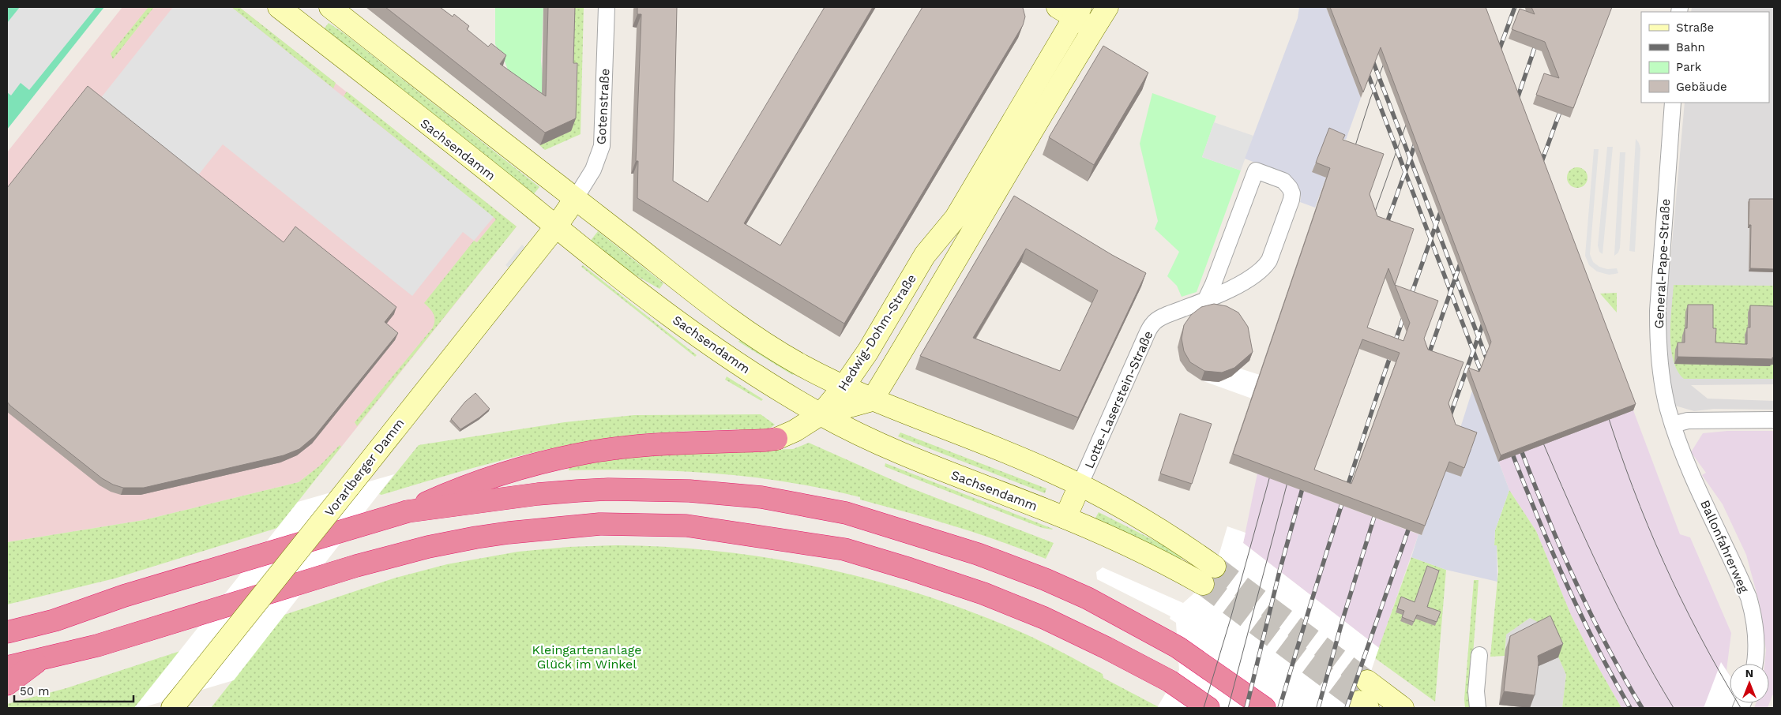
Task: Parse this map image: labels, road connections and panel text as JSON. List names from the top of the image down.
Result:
{
  "streets": {
    "main road": ["Sachsendamm", "Hedwig-Dohm-Straße", "Vorarlberger Damm"],
    "street": [
      "Gotenstraße",
      "General-Pape-Straße",
      "Lotte-Laserstein-Straße",
      "Ballonfahrerweg"
    ]
  },
  "crossings": [
    ["Gotenstraße", "Vorarlberger Damm"],
    ["Sachsendamm", "Hedwig-Dohm-Straße"],
    ["Sachsendamm", "Vorarlberger Damm"],
    ["General-Pape-Straße", "Ballonfahrerweg"]
  ],
  "parks": ["Kleingartenanlage Glück im Winkel"],
  "legend": [
    "Straße",
    "Bahn",
    "Park",
    "Gebäude"
  ],
  "scale_bar": "50 m",
  "north": "top"
}
